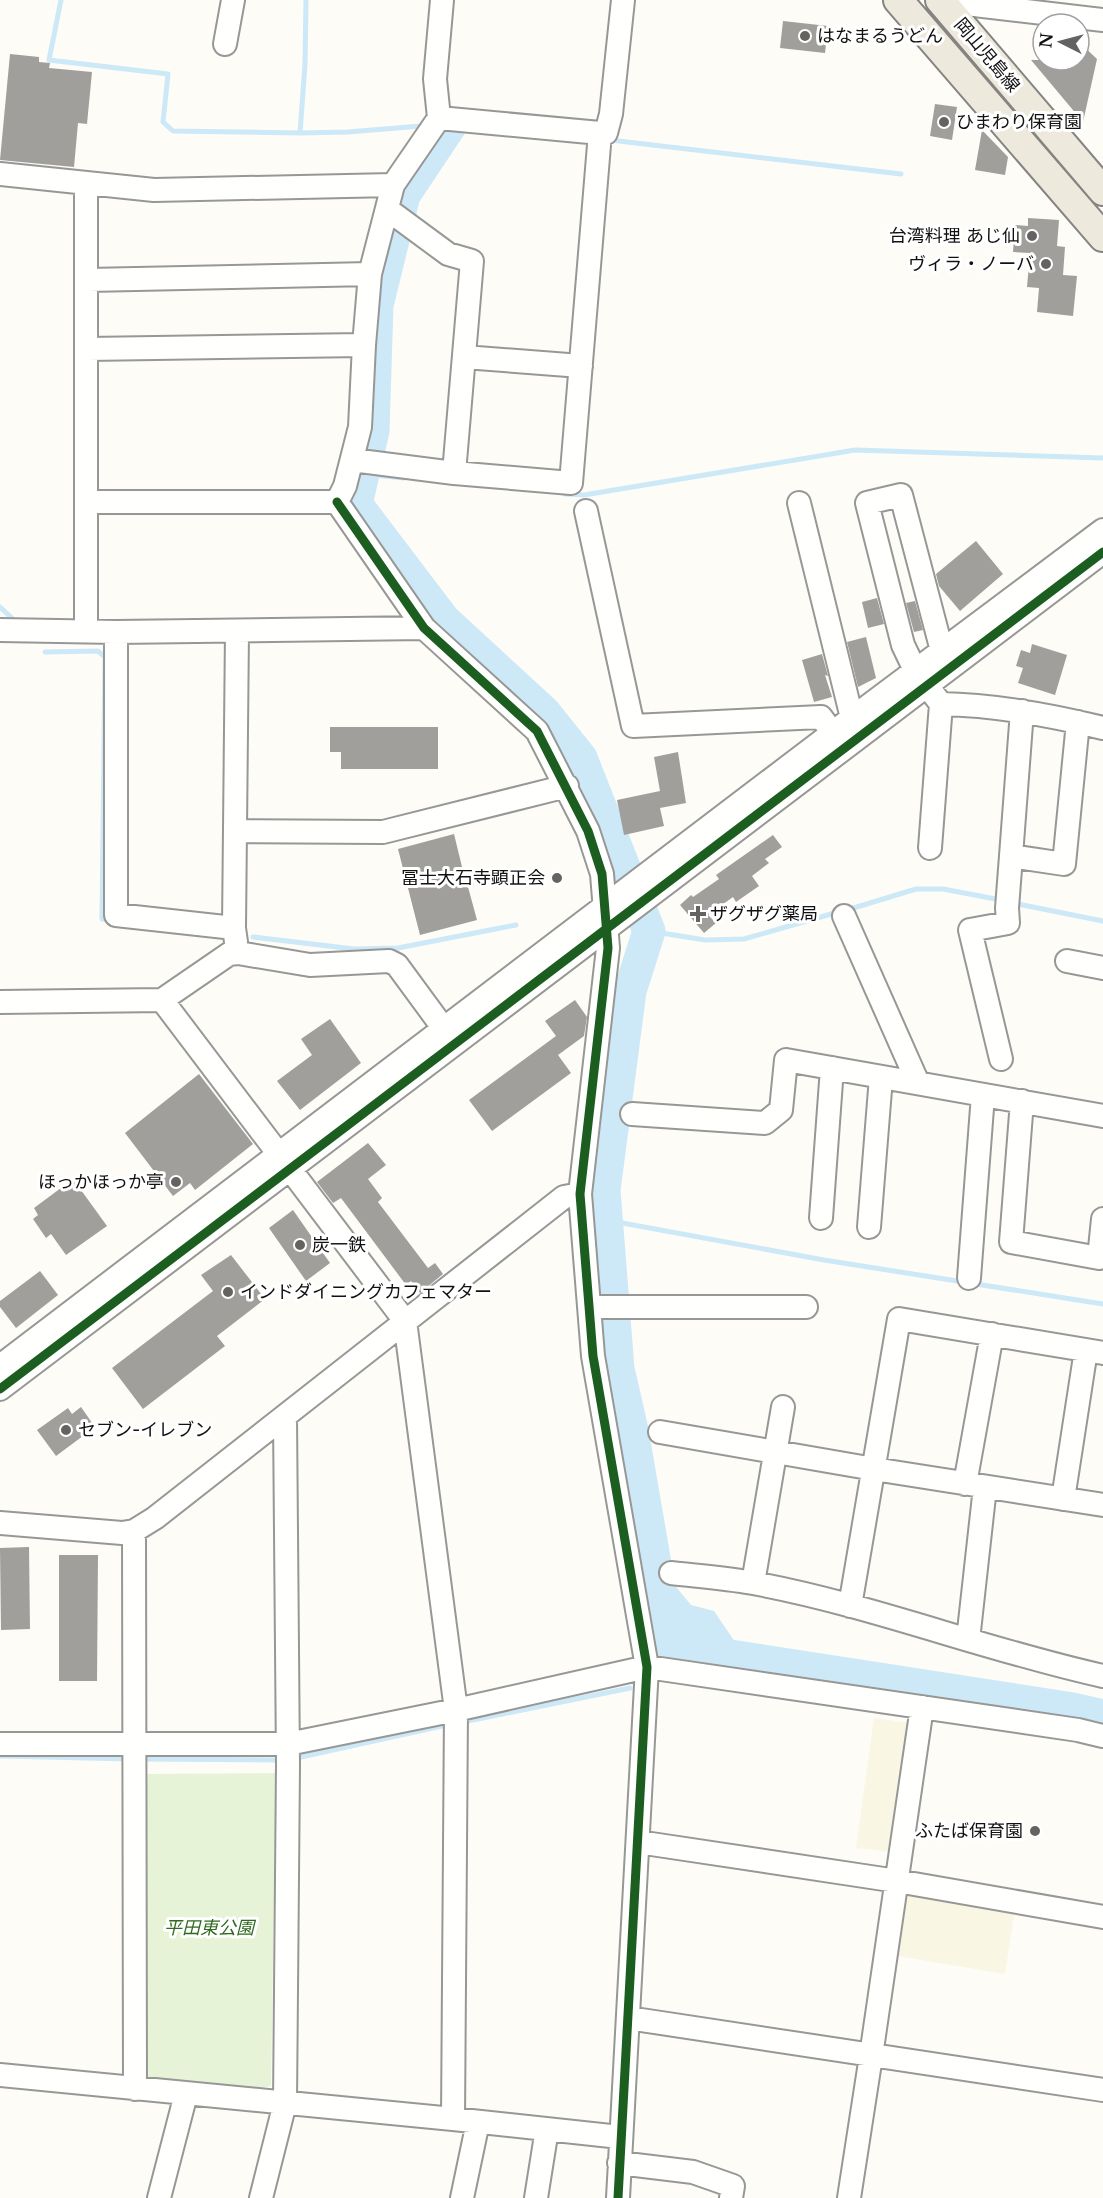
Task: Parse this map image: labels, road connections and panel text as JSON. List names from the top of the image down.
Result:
{
  "streets": {
    "main road": ["岡山児島線"]
  },
  "parks": ["平田東公園"],
  "places": {
    "other": [
      "はなまるうどん",
      "ひまわり保育園",
      "台湾料理 あじ仙",
      "ヴィラ・ノーバ",
      "冨士大石寺顕正会",
      "ほっかほっか亭",
      "炭一鉄",
      "インドダイニングカフェマター",
      "セブン-イレブン",
      "ふたば保育園"
    ],
    "health": ["ザグザグ薬局"]
  },
  "north": "left"
}
